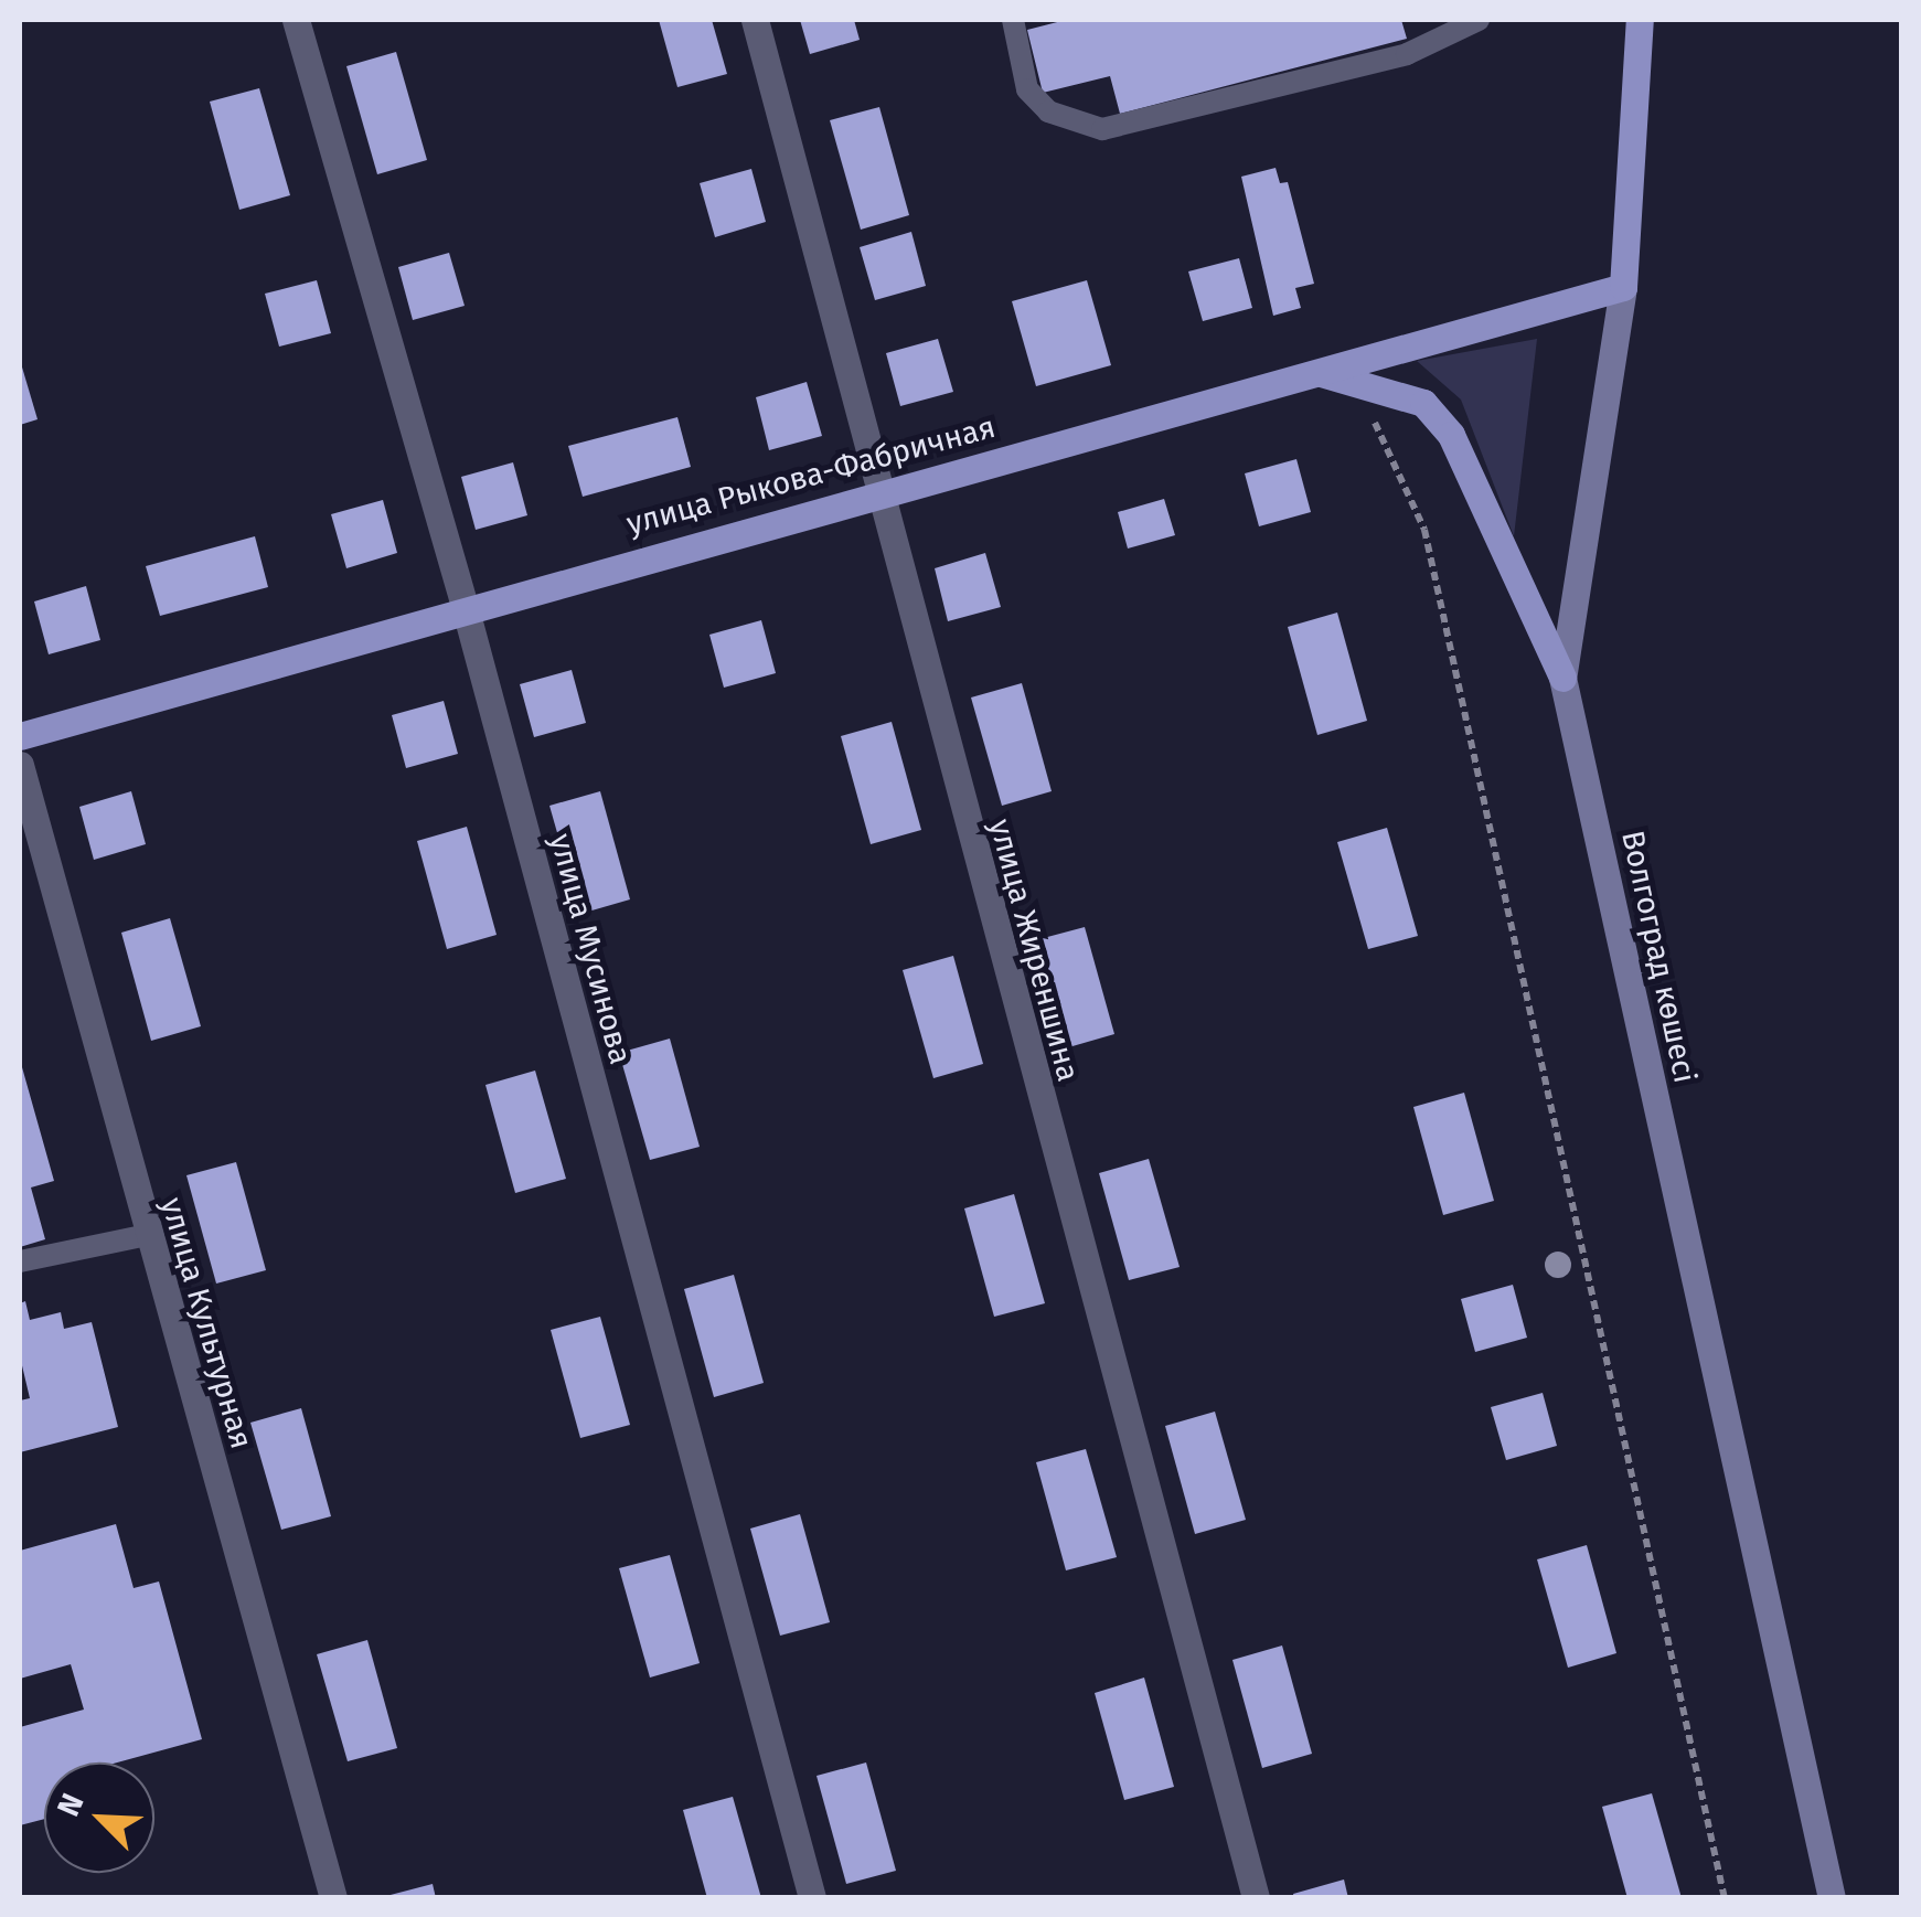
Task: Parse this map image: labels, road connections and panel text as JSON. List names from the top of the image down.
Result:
{
  "streets": {
    "main road": ["улица Рыкова-Фабричная", "Волгоград көшесі"],
    "street": ["улица Мусинова", "улица Жиреншина", "улица Культурная"]
  },
  "crossings": [
    ["улица Рыкова-Фабричная", "улица Мусинова"],
    ["улица Рыкова-Фабричная", "улица Жиреншина"],
    ["улица Рыкова-Фабричная", "Волгоград көшесі"]
  ],
  "north": "top left"
}
